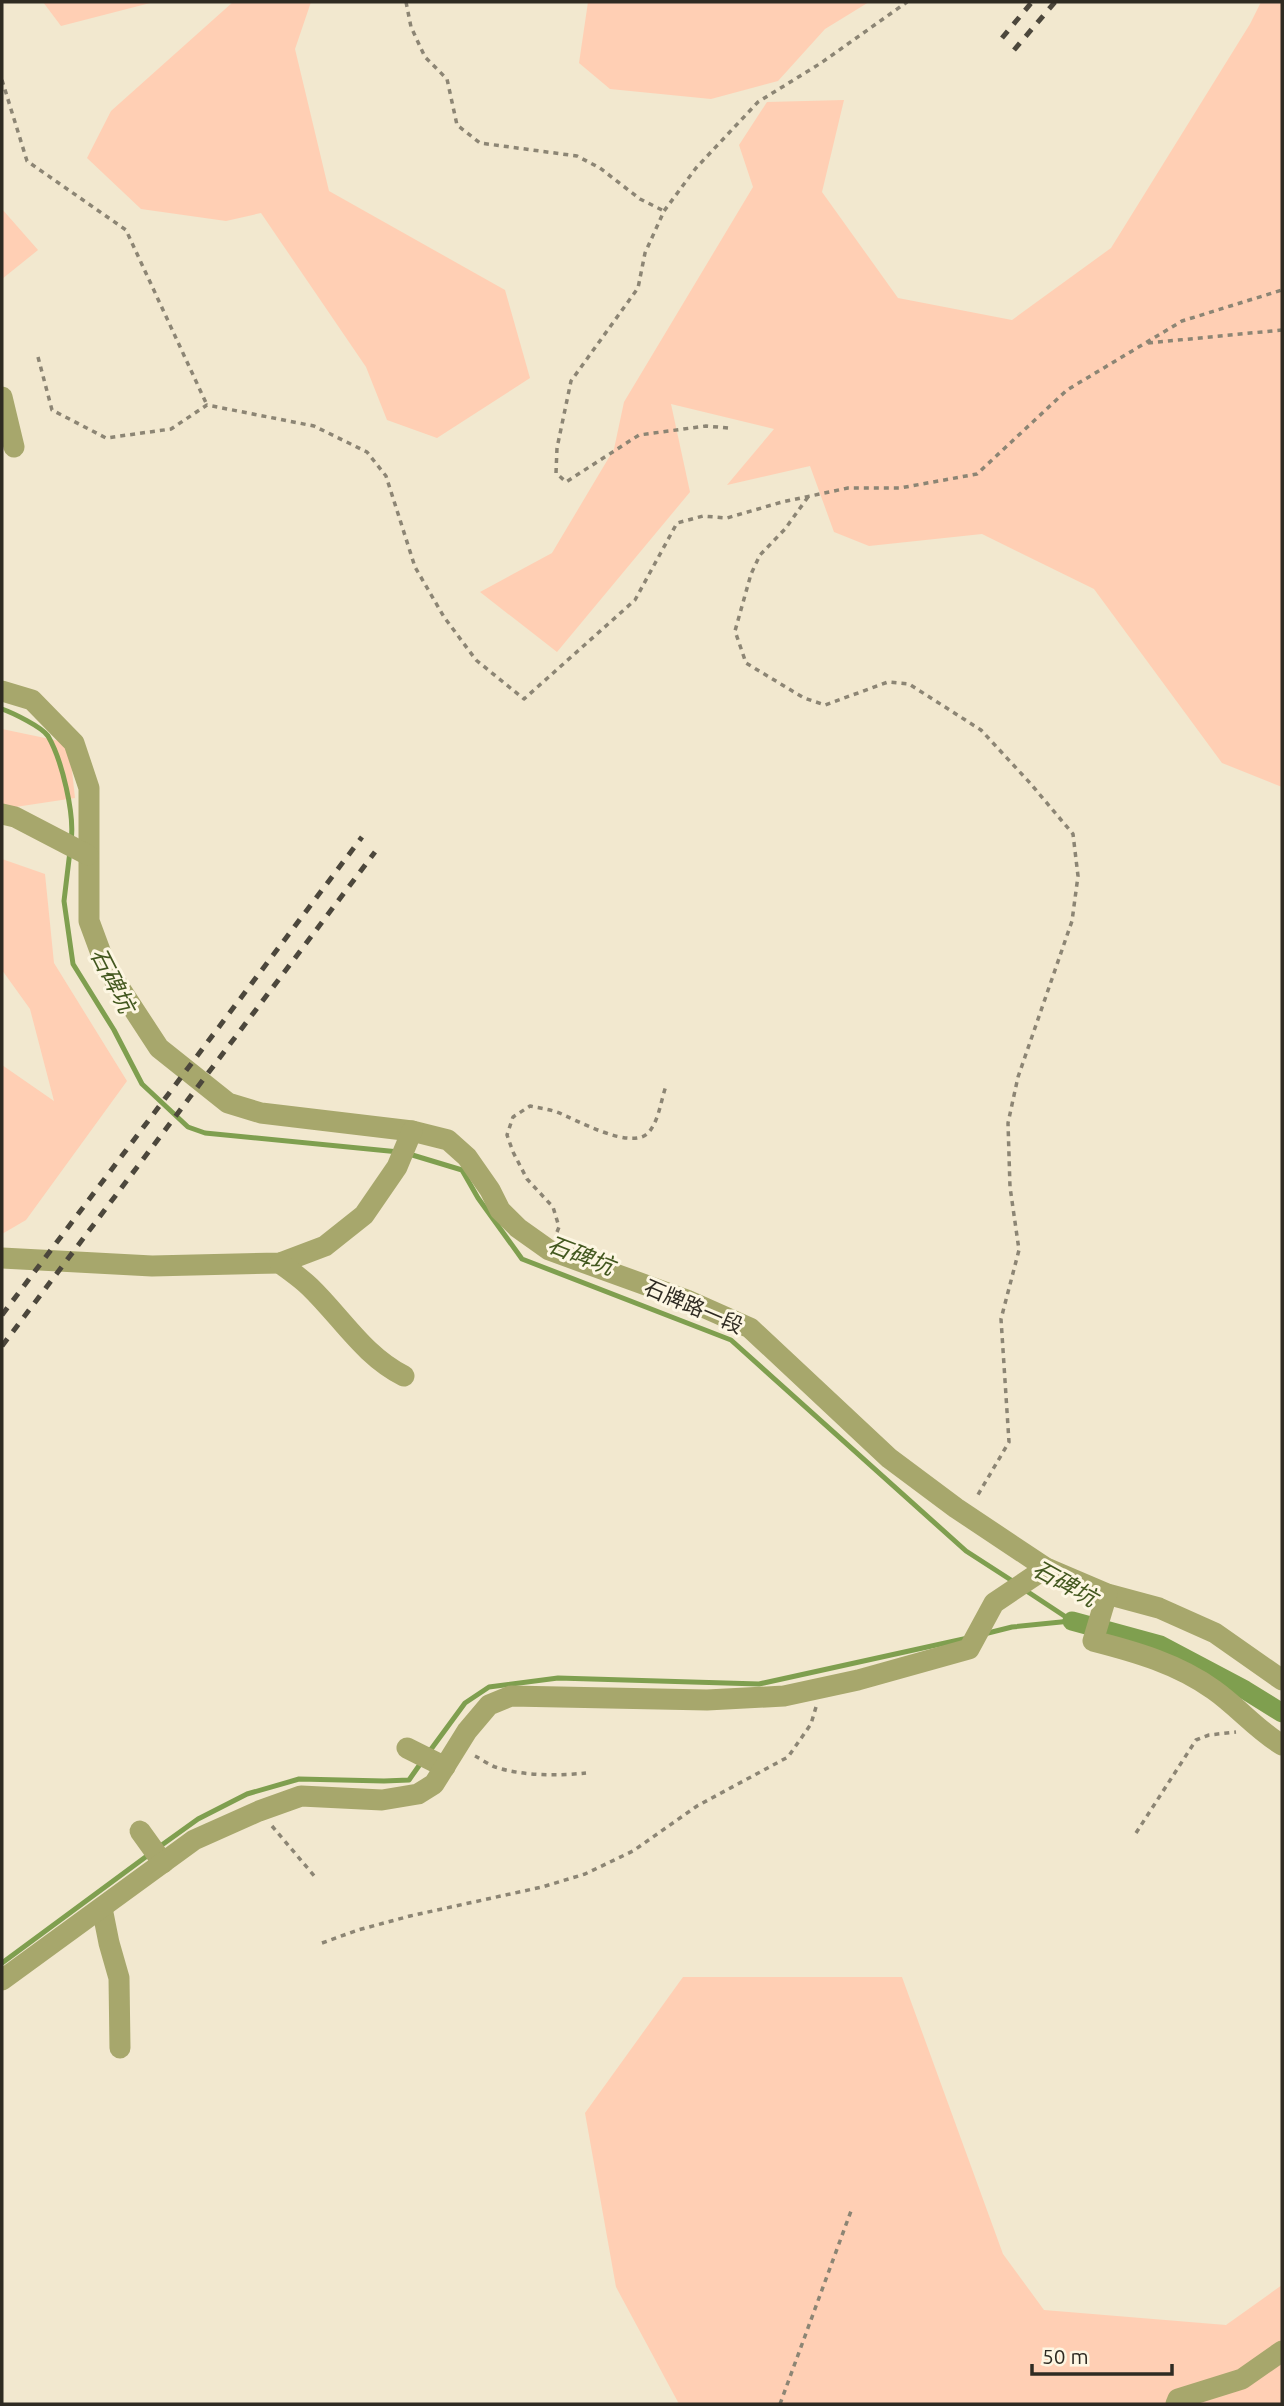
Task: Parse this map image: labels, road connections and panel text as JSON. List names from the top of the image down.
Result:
{
  "streets": {
    "street": ["石牌路一段"]
  },
  "water": ["石碑坑"],
  "scale_bar": "50 m"
}
